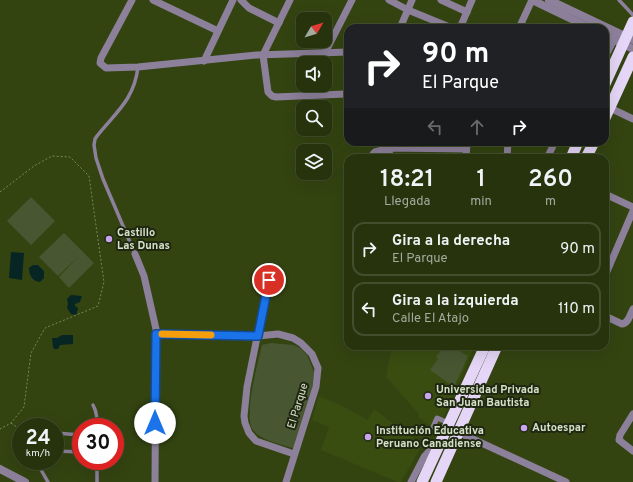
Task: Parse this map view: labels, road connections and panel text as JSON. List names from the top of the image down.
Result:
{
  "streets": {
    "street": ["El Parque"]
  },
  "places": [
    "Castillo Las Dunas",
    "Universidad Privada San Juan Bautista",
    "Autoespar",
    "Institución Educativa Peruano Canadiense"
  ],
  "north": "top right",
  "page": {
    "turn": ["90 m", "El Parque"],
    "eta": [
      "18:21",
      "Llegada",
      "1",
      "min",
      "260",
      "m"
    ],
    "list": [
      {
        "name": "Gira a la derecha",
        "note": "El Parque",
        "value": "90 m"
      },
      {
        "name": "Gira a la izquierda",
        "note": "Calle El Atajo",
        "value": "110 m"
      }
    ],
    "speed": "24 km/h",
    "limit": "30"
  }
}
